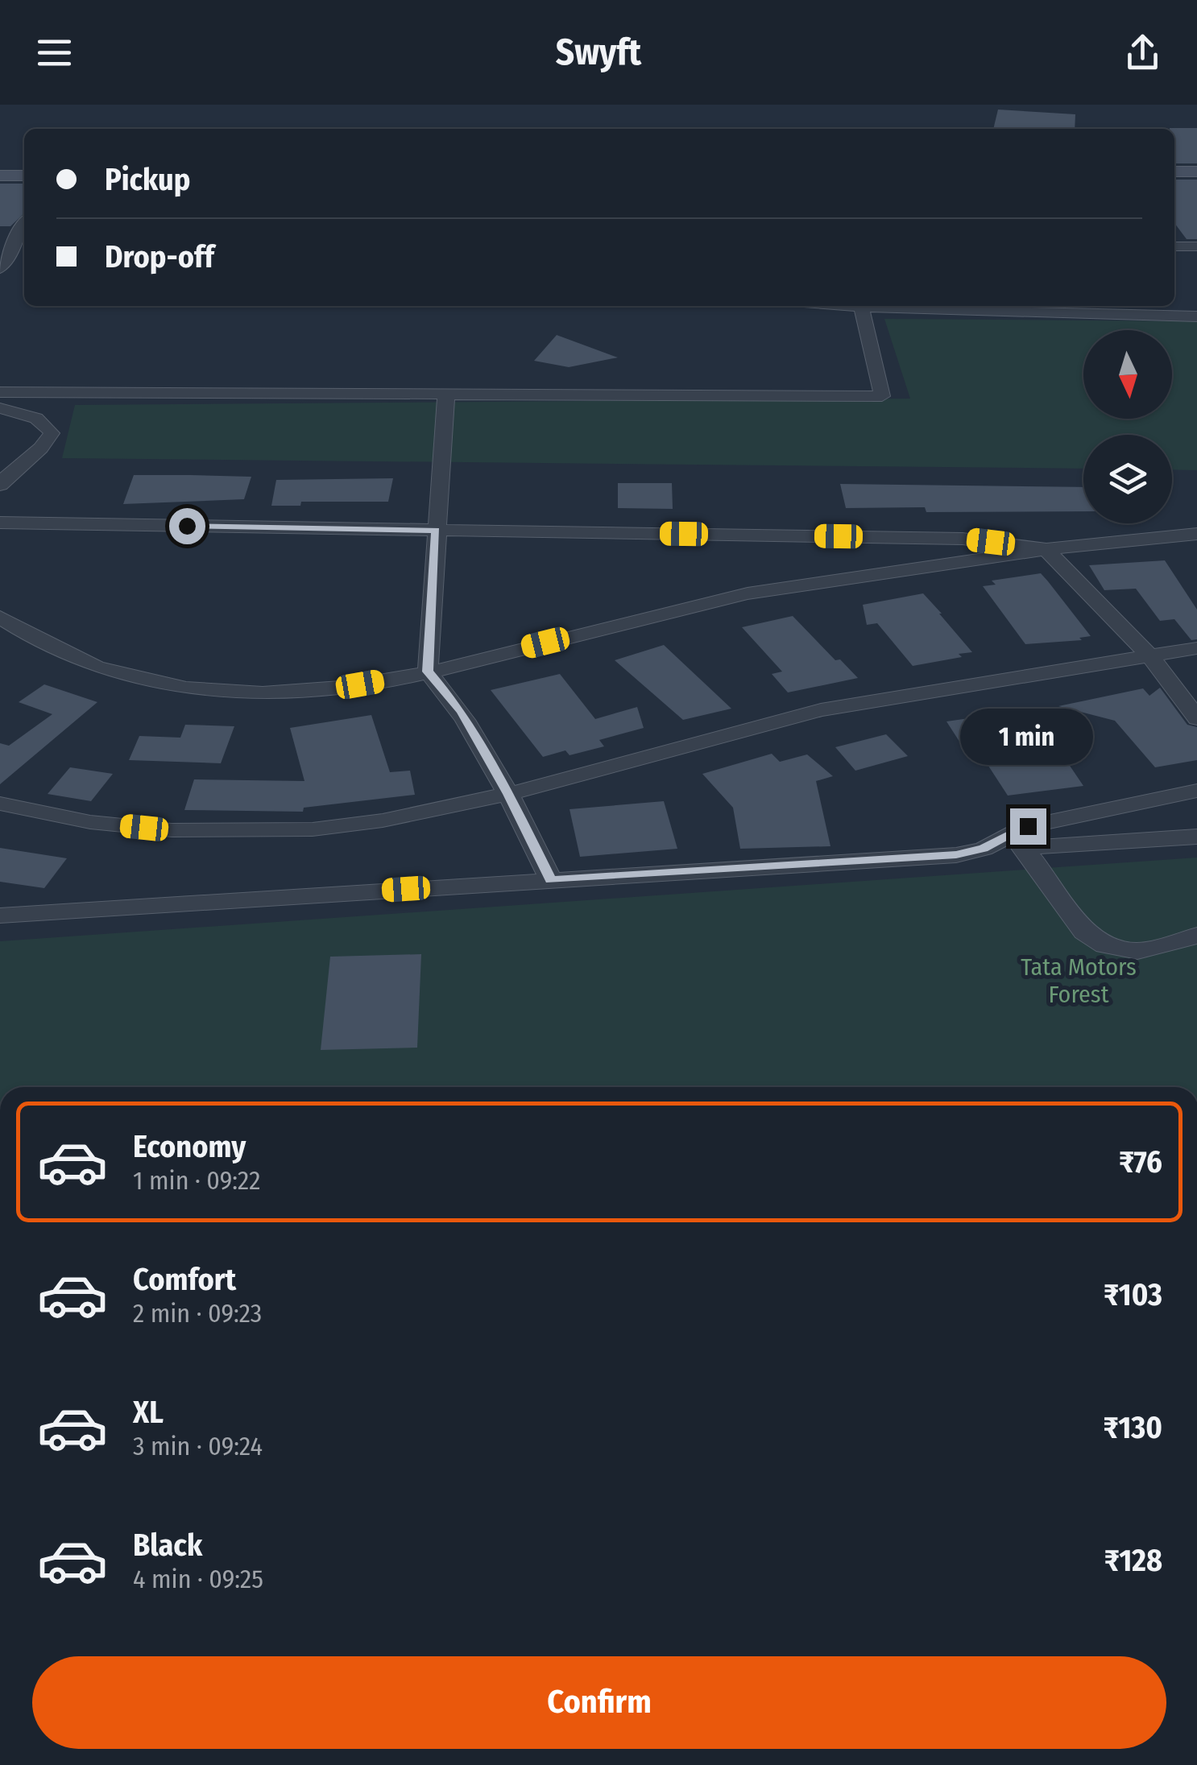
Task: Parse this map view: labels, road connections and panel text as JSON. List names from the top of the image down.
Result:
{
  "parks": ["Tata Motors Forest"],
  "north": "bottom",
  "page": {
    "header": "Swyft",
    "banner": ["Pickup", "Drop-off"],
    "bubble": "1 min",
    "list": [
      {
        "name": "Economy",
        "note": "1 min · 09:22",
        "value": "₹76"
      },
      {
        "name": "Comfort",
        "note": "2 min · 09:23",
        "value": "₹103"
      },
      {
        "name": "XL",
        "note": "3 min · 09:24",
        "value": "₹130"
      },
      {
        "name": "Black",
        "note": "4 min · 09:25",
        "value": "₹128"
      }
    ],
    "buttons": "Confirm"
  }
}
